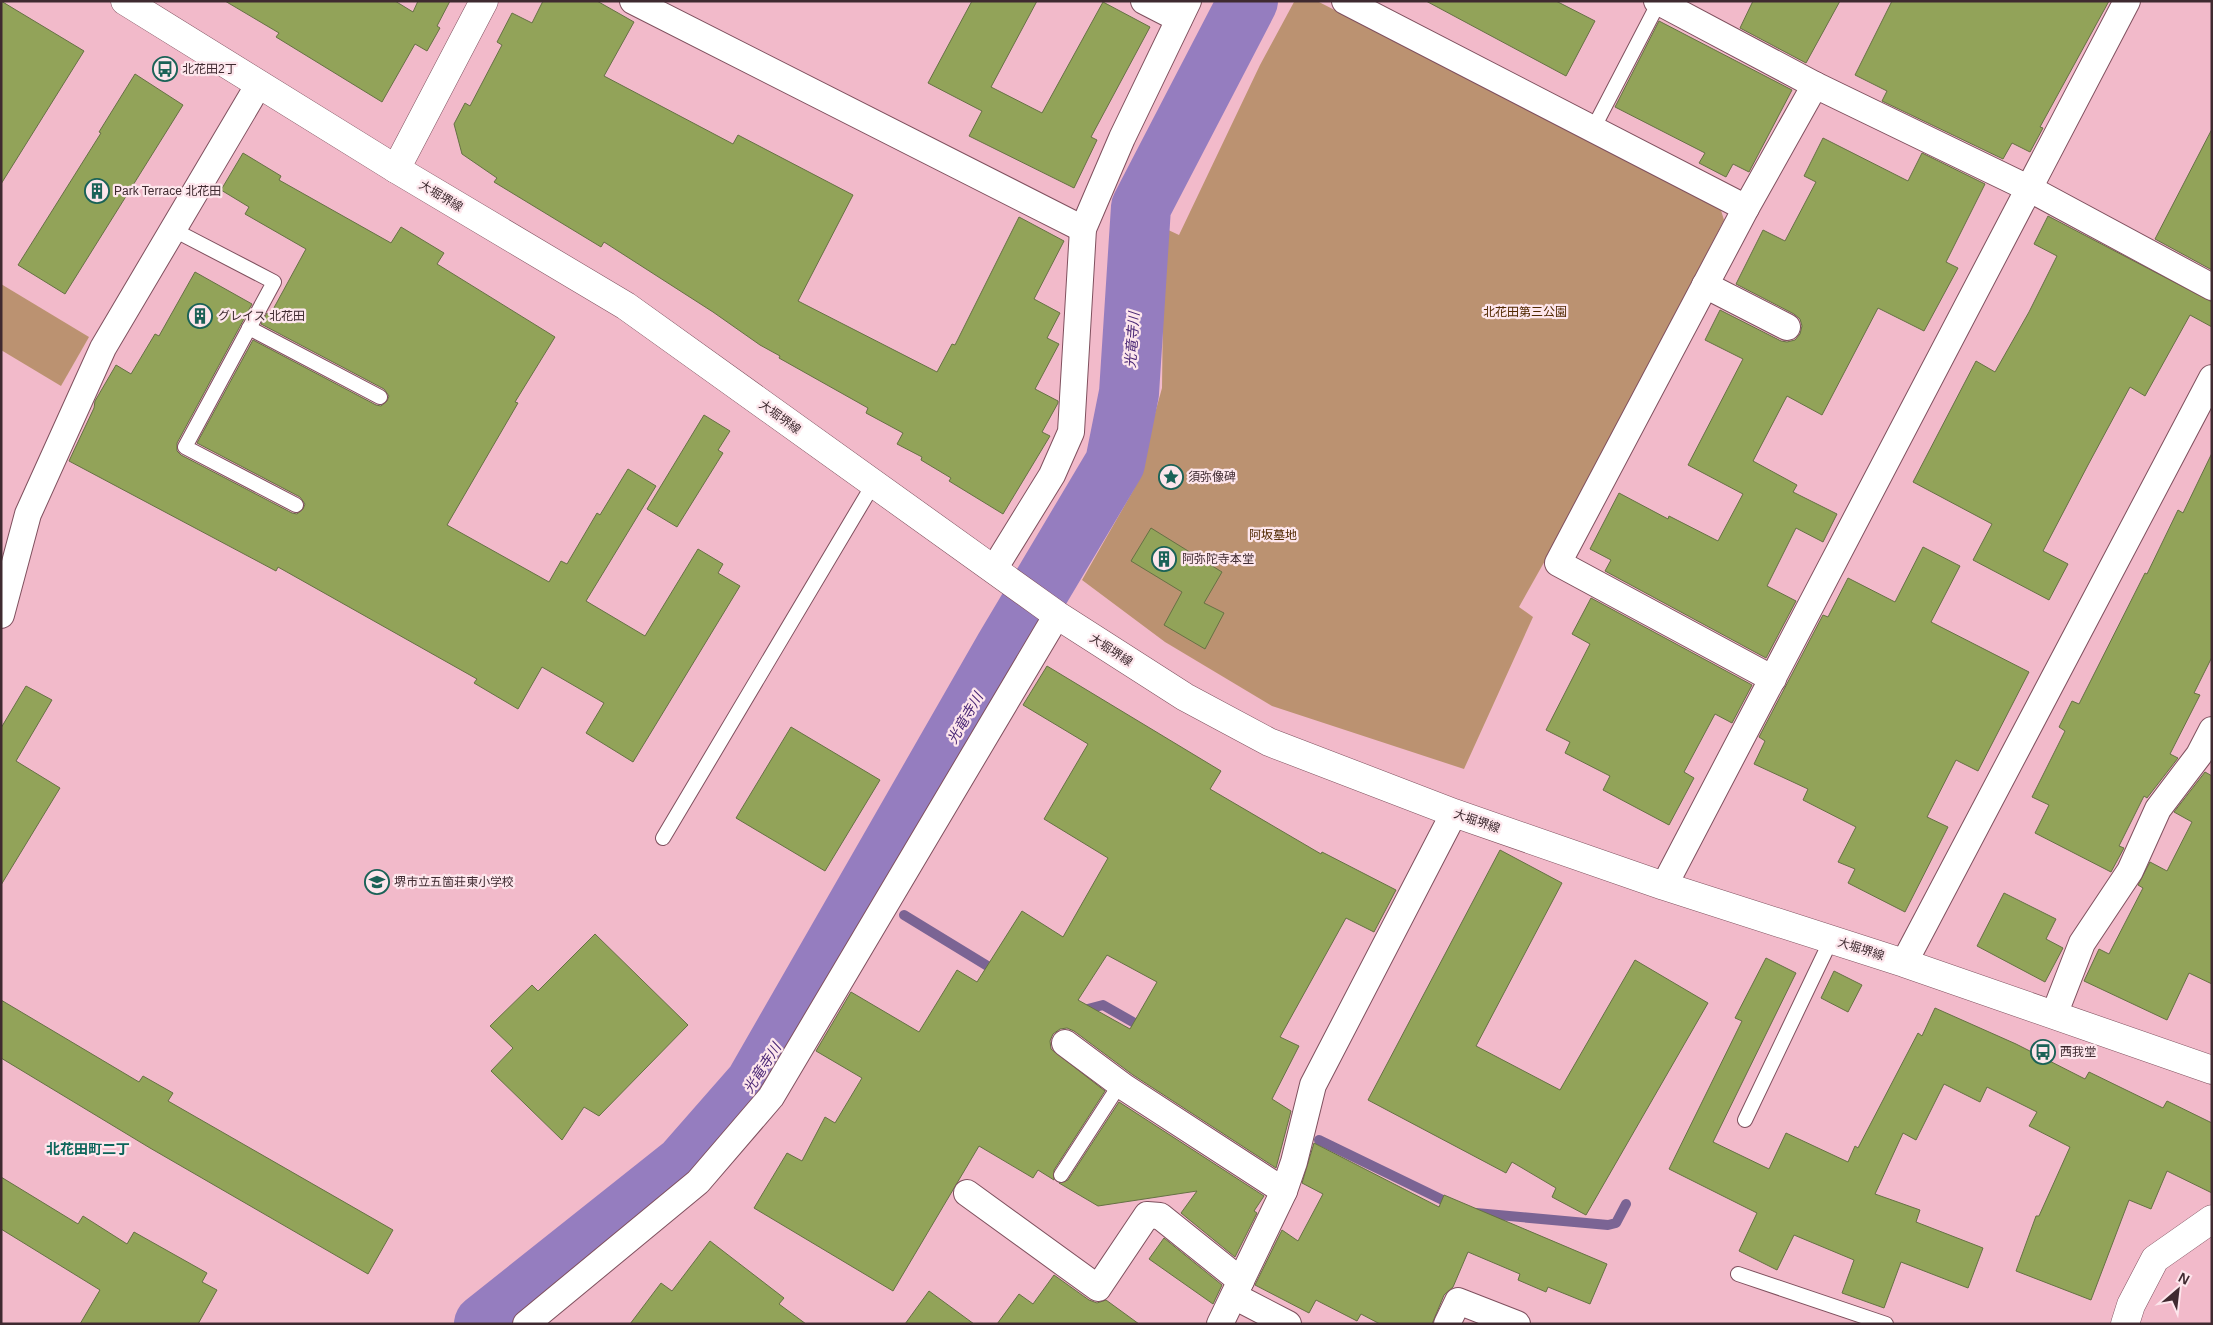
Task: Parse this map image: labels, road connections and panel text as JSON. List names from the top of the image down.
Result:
{
  "streets": {
    "main road": ["大堀堺線"]
  },
  "districts": ["北花田町二丁"],
  "water": ["光竜寺川"],
  "parks": ["北花田第三公園", "阿坂墓地"],
  "places": {
    "bus stop": ["北花田2丁", "西我堂"],
    "building": ["Park Terrace 北花田", "グレイス 北花田", "阿弥陀寺本堂"],
    "place": ["須弥像碑"],
    "school or university": ["堺市立五箇荘東小学校"]
  },
  "north": "top right"
}
